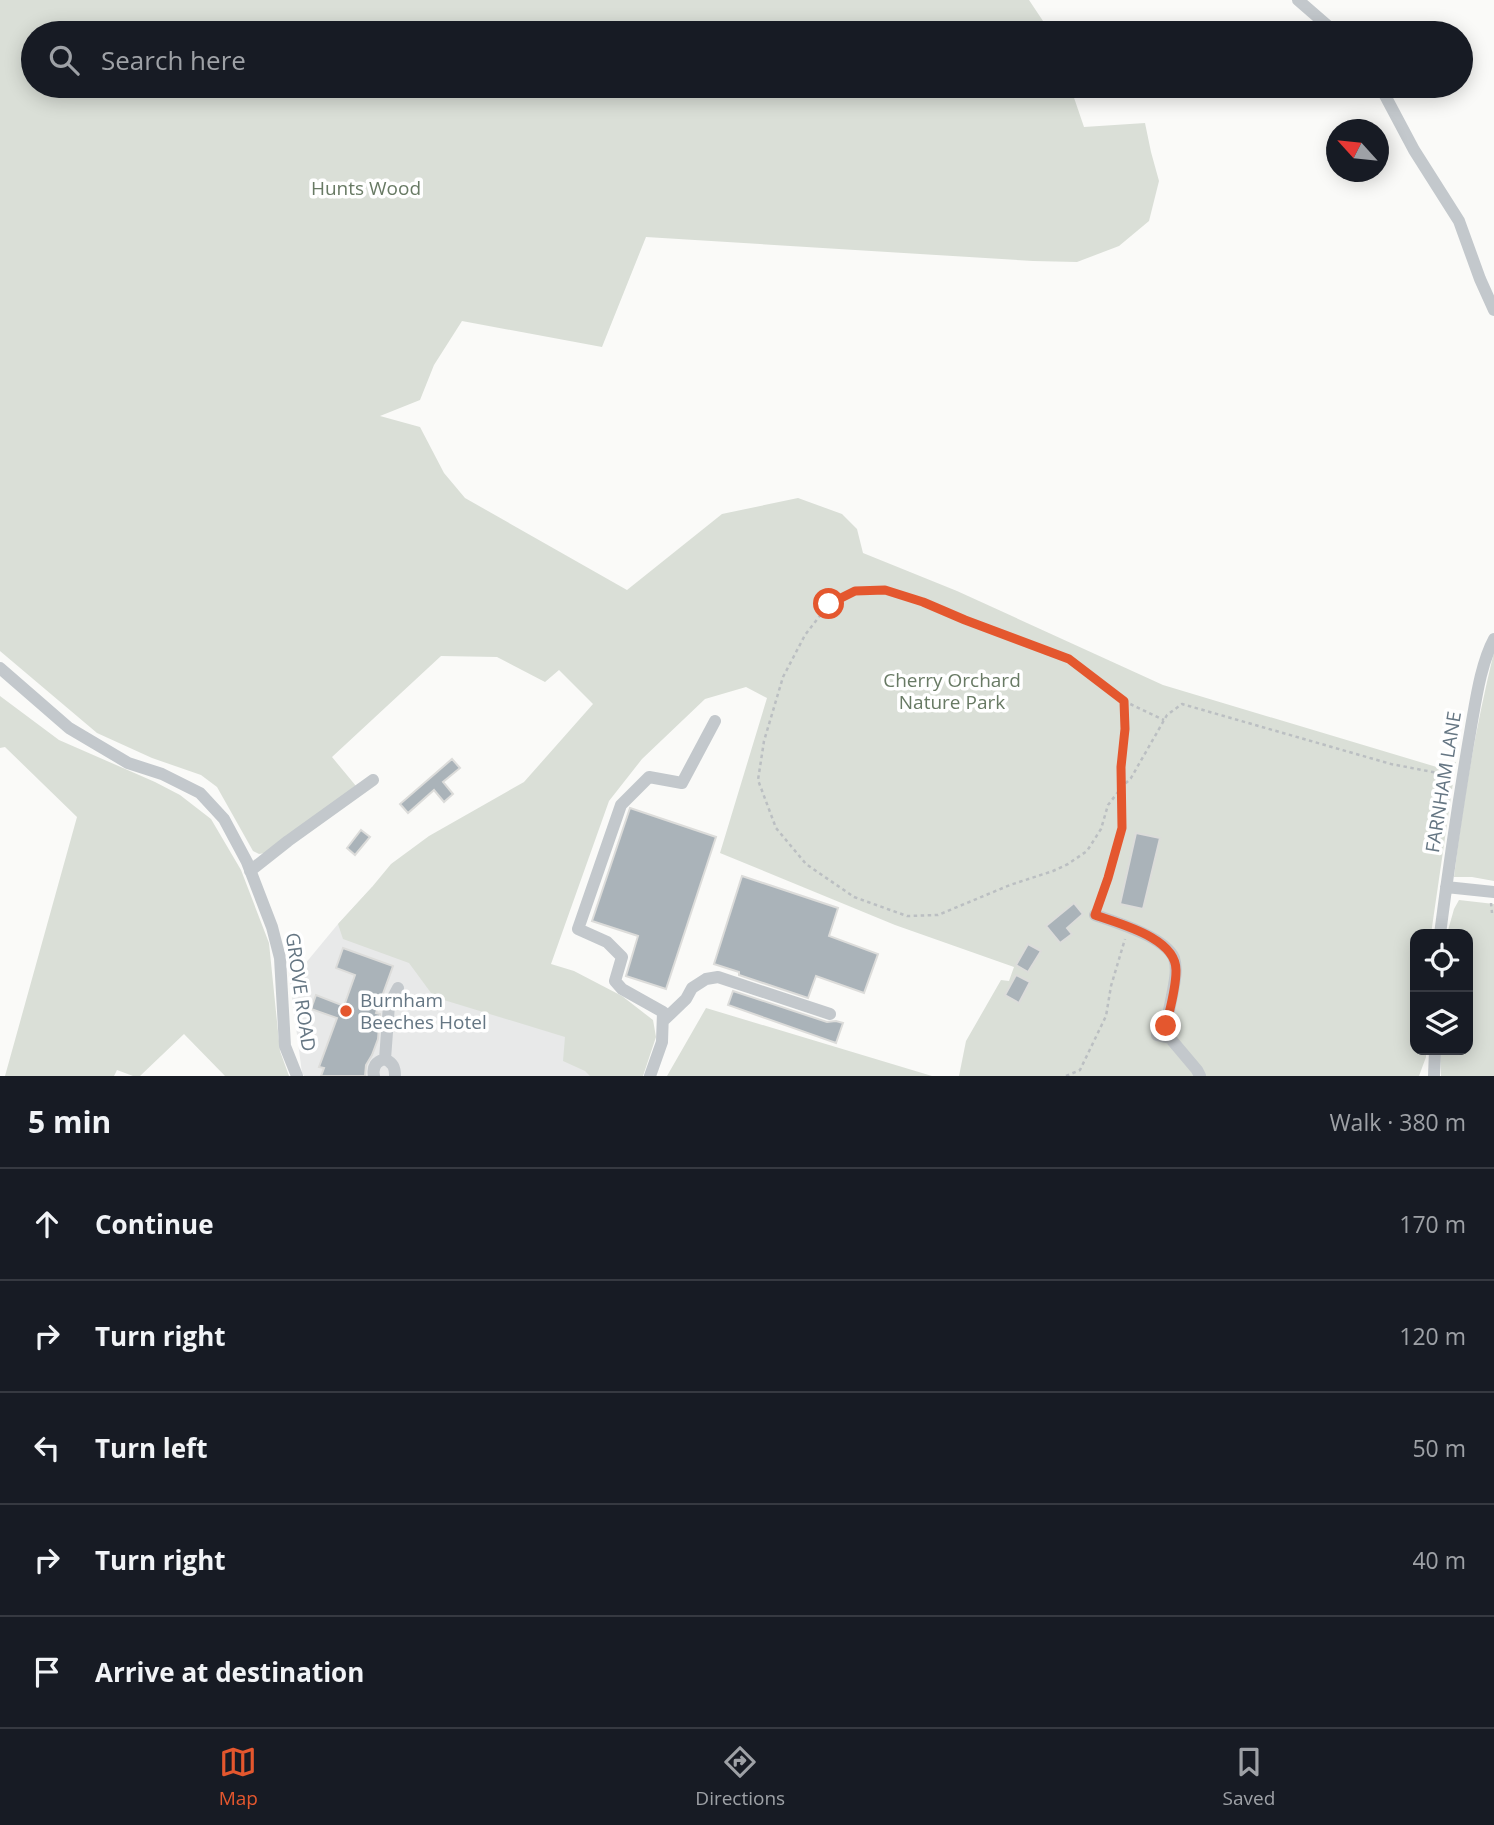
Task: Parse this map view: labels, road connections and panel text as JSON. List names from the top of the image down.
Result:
{
  "streets": {
    "street": ["FARNHAM LANE", "GROVE ROAD"]
  },
  "parks": ["Hunts Wood", "Cherry Orchard Nature Park"],
  "places": ["Burnham Beeches Hotel"],
  "north": "top left",
  "page": {
    "search": "Search here",
    "heading": ["5 min", "Walk · 380 m"],
    "list": [
      ["Continue", "170 m"],
      ["Turn right", "120 m"],
      ["Turn left", "50 m"],
      ["Turn right", "40 m"],
      "Arrive at destination"
    ],
    "nav": ["Map", "Directions", "Saved"]
  }
}
